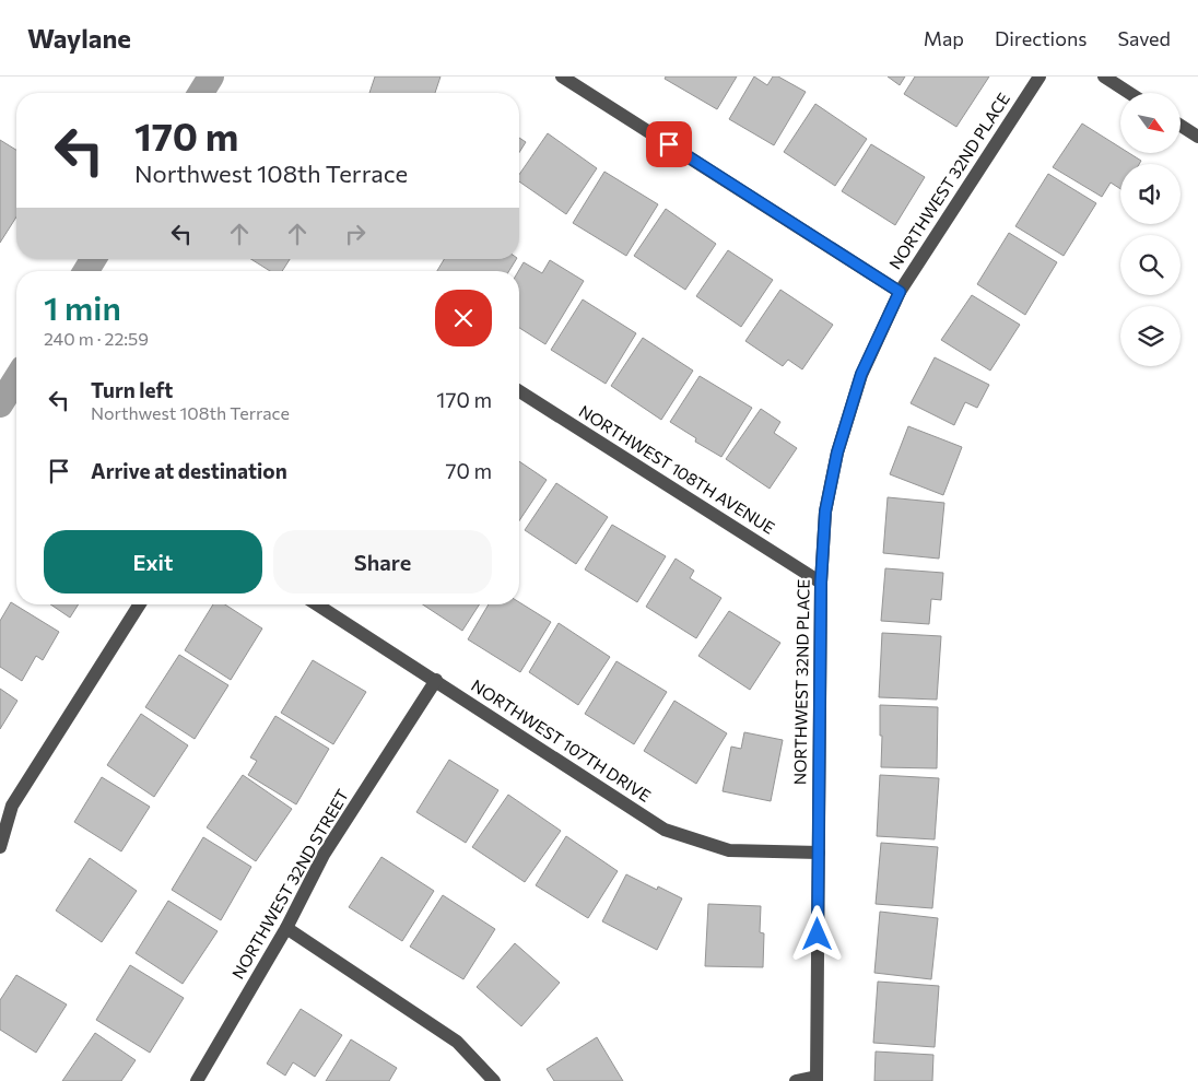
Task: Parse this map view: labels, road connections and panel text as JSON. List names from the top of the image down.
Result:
{
  "streets": {
    "street": [
      "NORTHWEST 32ND PLACE",
      "NORTHWEST 108TH AVENUE",
      "NORTHWEST 107TH DRIVE",
      "NORTHWEST 32ND STREET"
    ]
  },
  "crossings": [
    ["NORTHWEST 32ND PLACE", "NORTHWEST 108TH AVENUE"],
    ["NORTHWEST 32ND PLACE", "NORTHWEST 107TH DRIVE"],
    ["NORTHWEST 107TH DRIVE", "NORTHWEST 32ND STREET"]
  ],
  "north": "bottom right",
  "page": {
    "header": "Waylane",
    "nav": ["Map", "Directions", "Saved"],
    "turn": ["170 m", "Northwest 108th Terrace"],
    "heading": ["1 min", "240 m · 22:59"],
    "list": [
      {
        "name": "Turn left",
        "note": "Northwest 108th Terrace",
        "value": "170 m"
      },
      {
        "name": "Arrive at destination",
        "value": "70 m"
      }
    ],
    "buttons": ["Exit", "Share"]
  }
}
